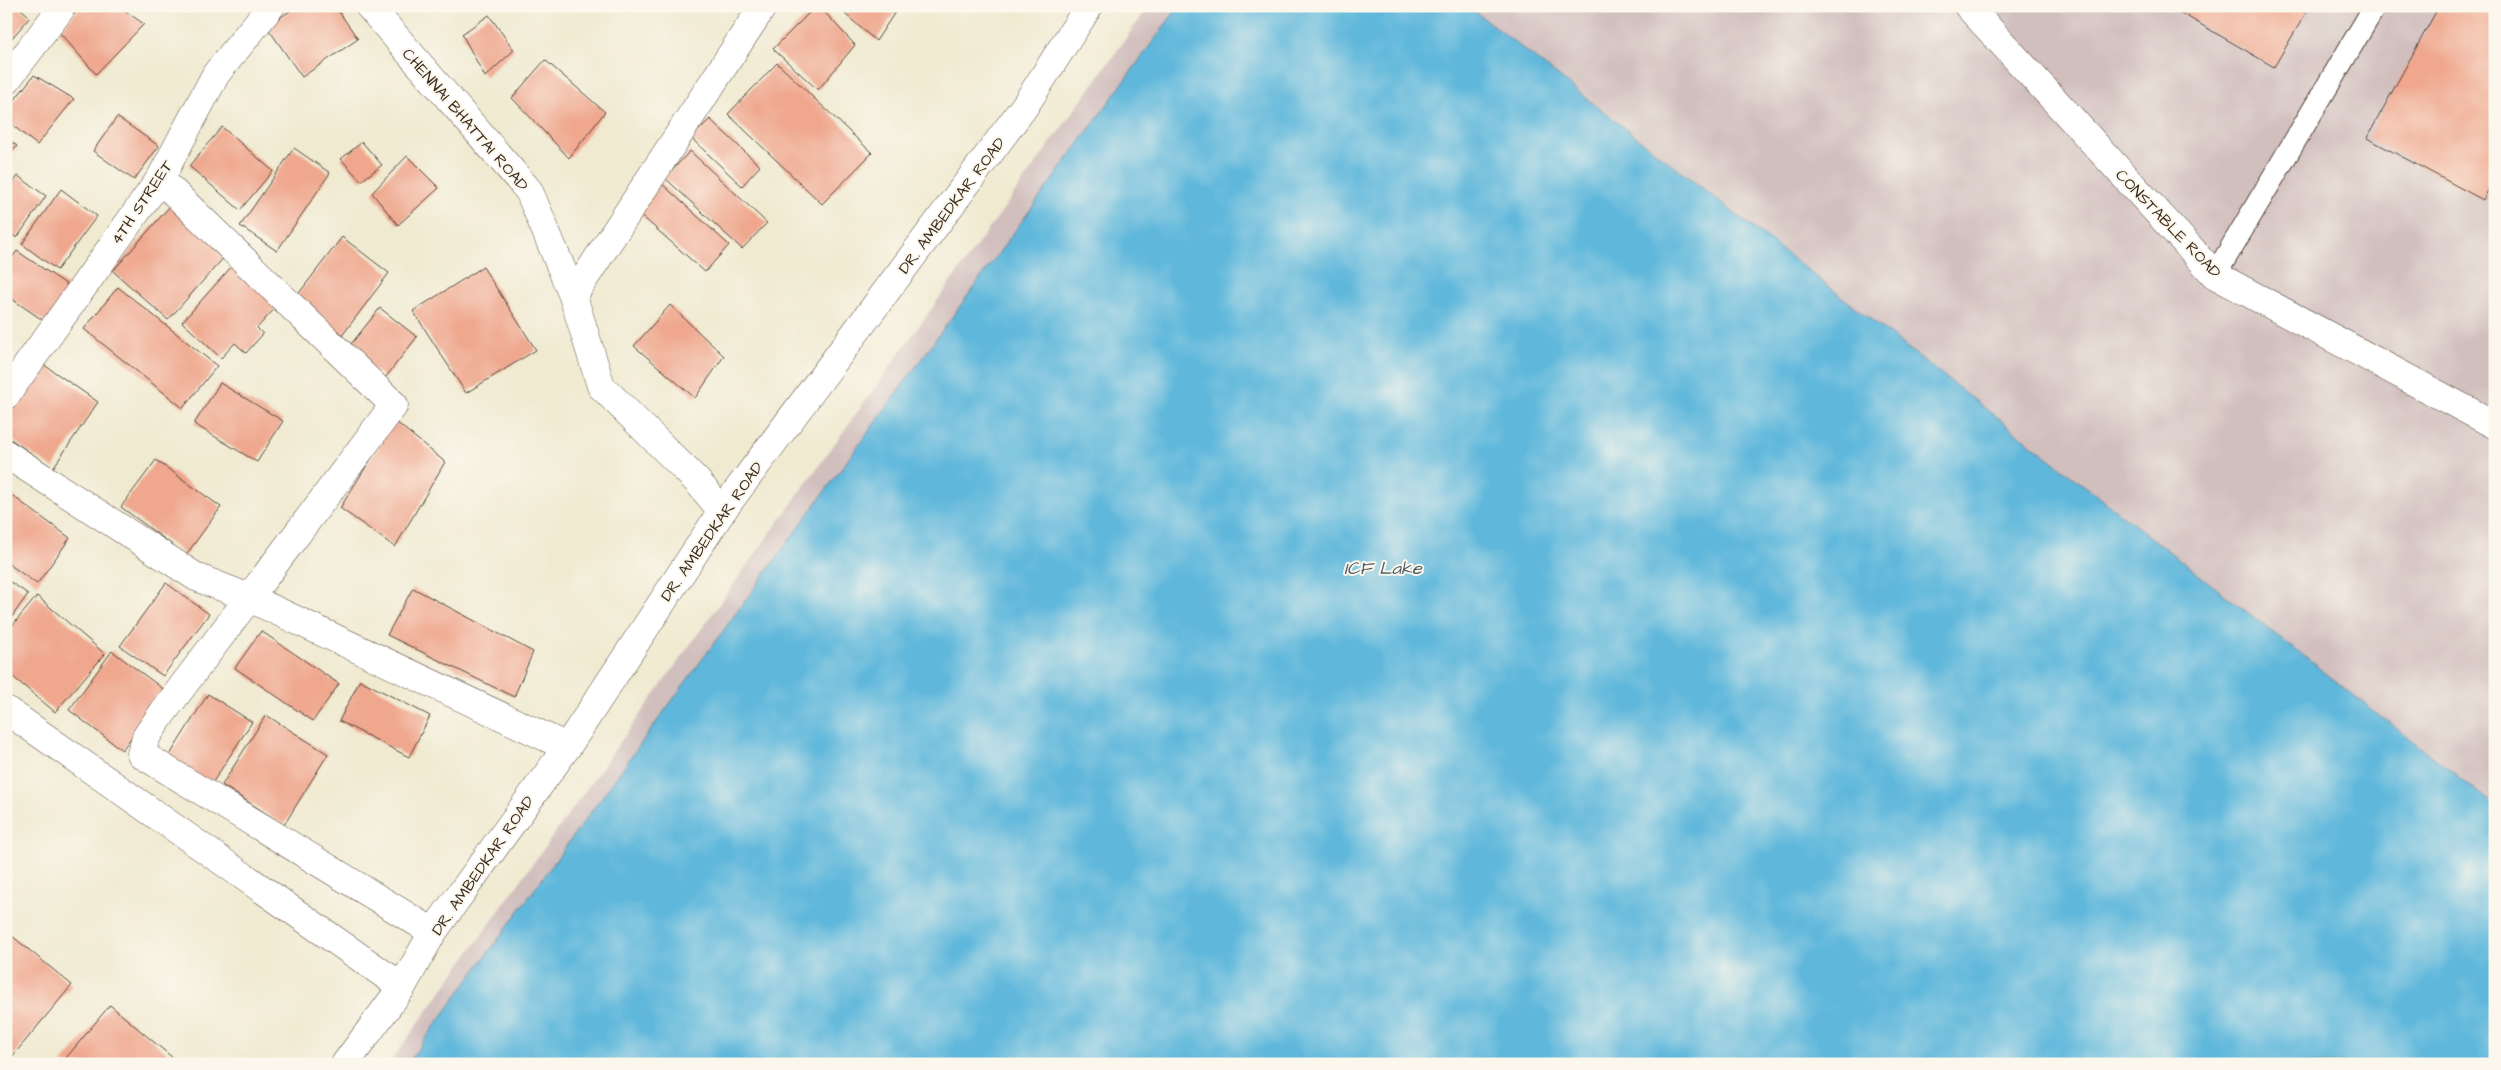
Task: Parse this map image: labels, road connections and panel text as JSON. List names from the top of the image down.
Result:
{
  "streets": {
    "street": [
      "CHENNAI BHATTAI ROAD",
      "4TH STREET",
      "DR. AMBEDKAR ROAD",
      "CONSTABLE ROAD"
    ]
  },
  "crossings": [
    ["CHENNAI BHATTAI ROAD", "DR. AMBEDKAR ROAD"]
  ],
  "water": ["ICF Lake"]
}
